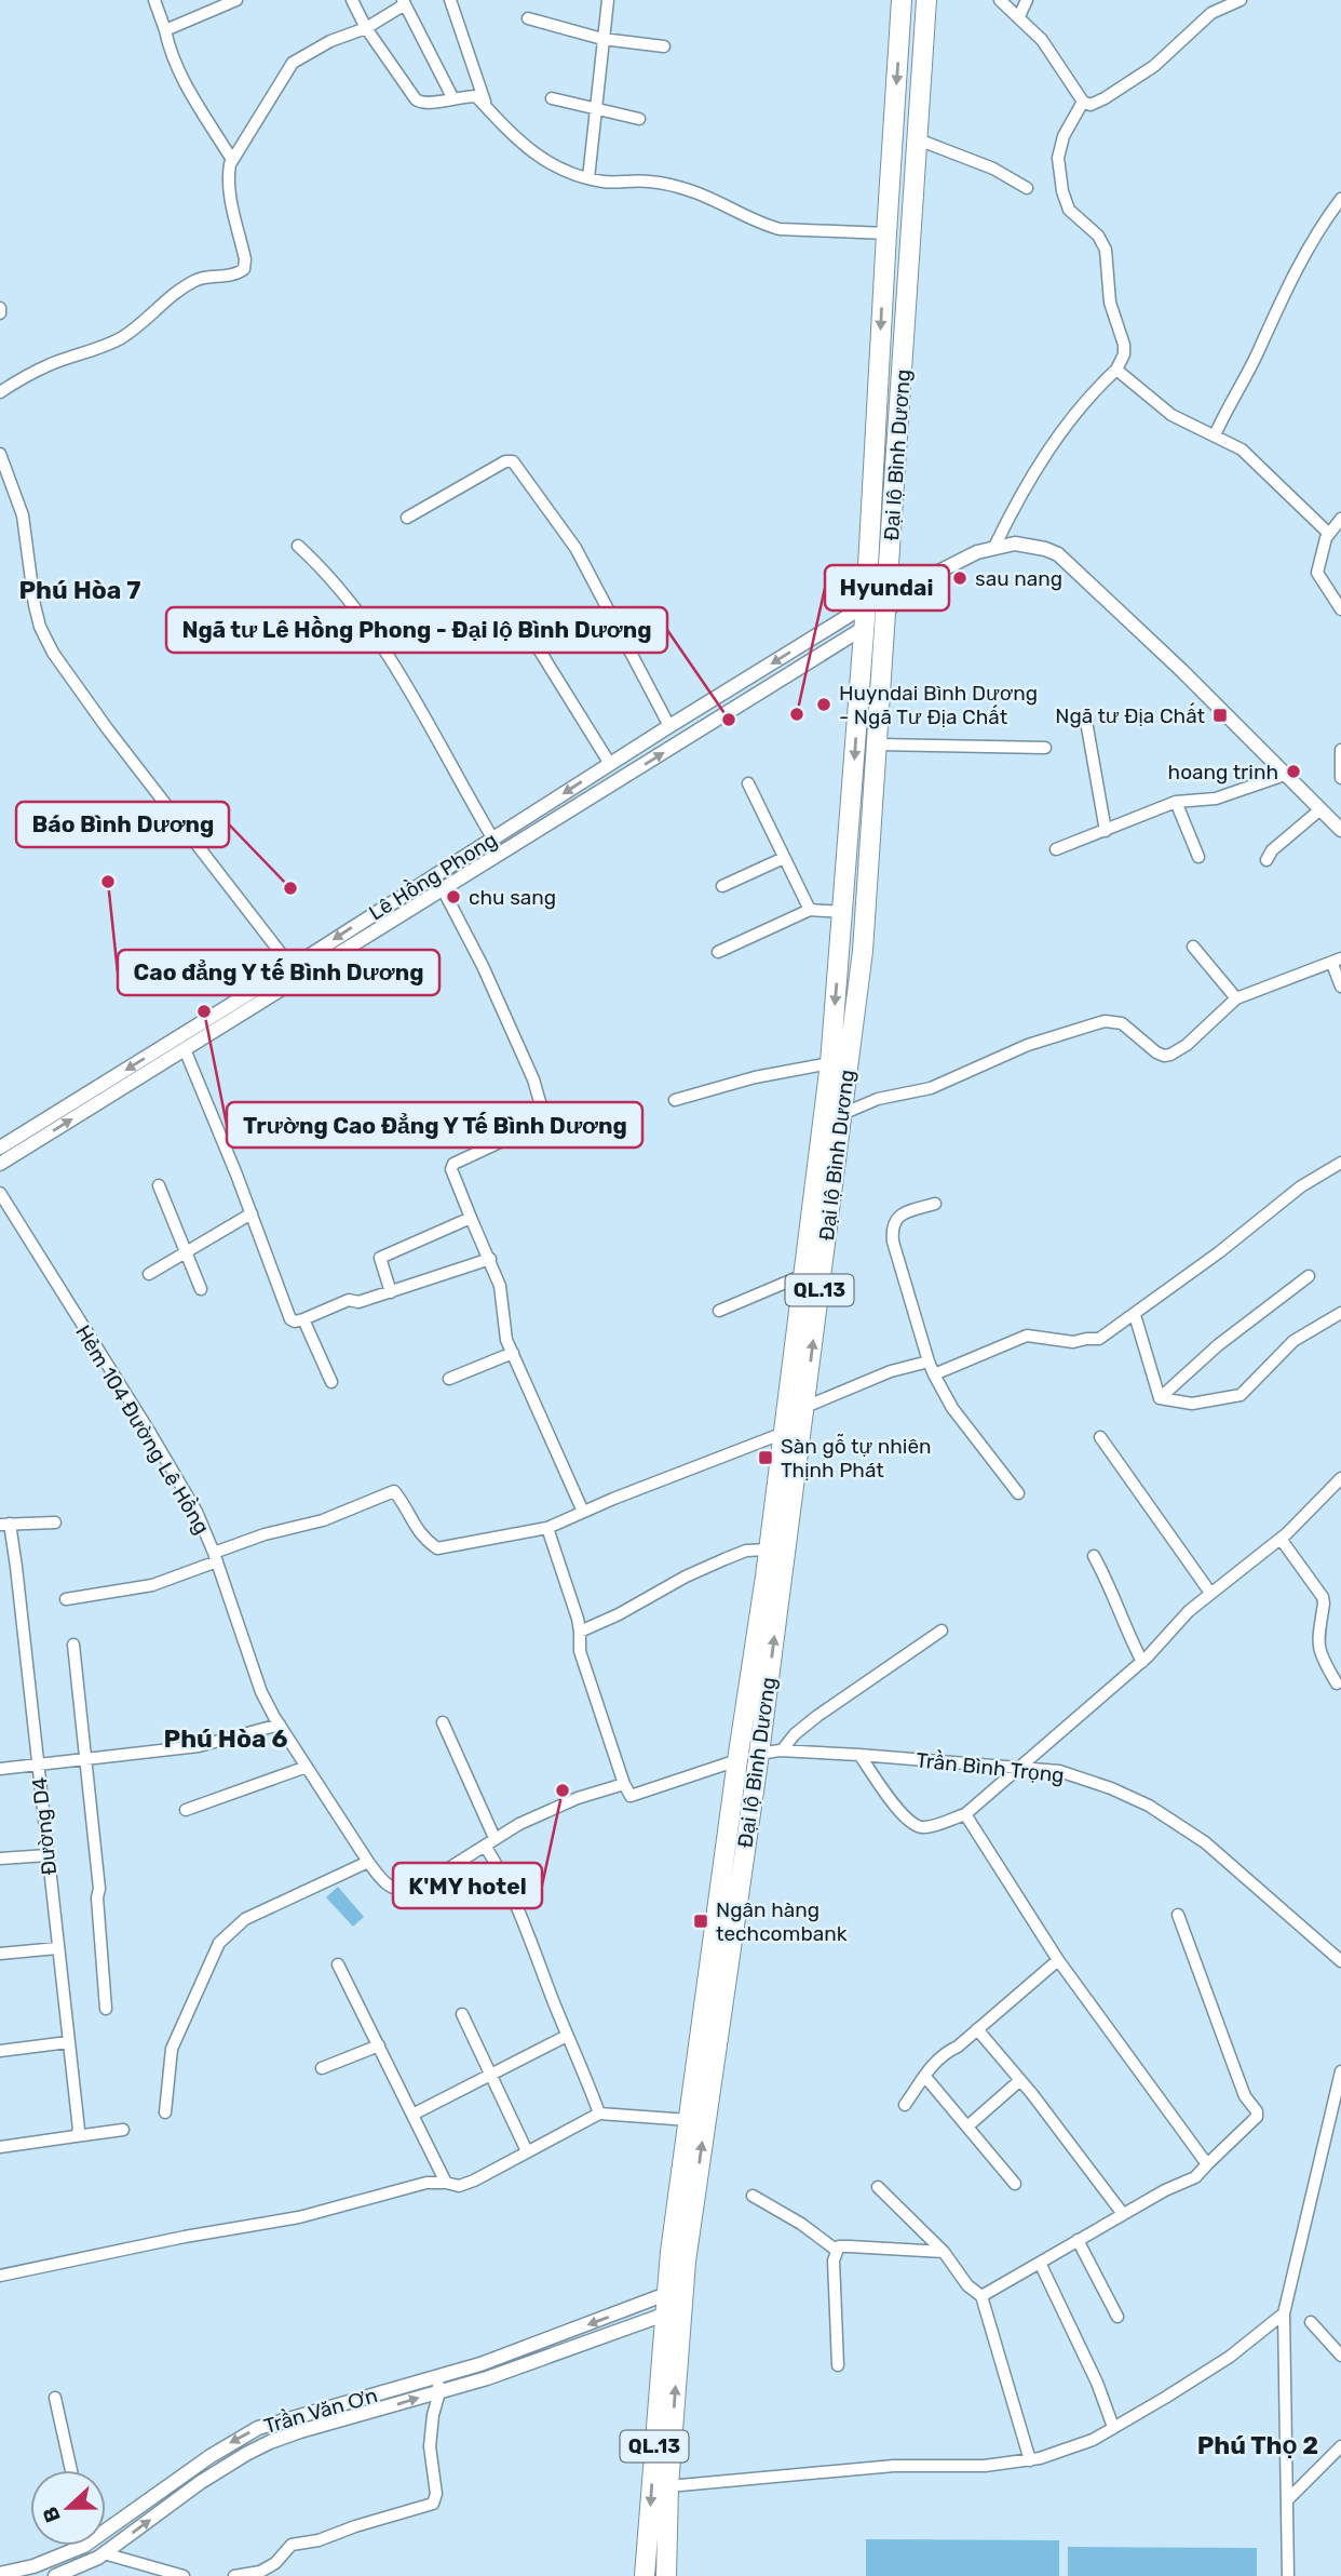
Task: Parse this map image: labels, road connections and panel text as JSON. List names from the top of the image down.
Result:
{
  "streets": {
    "highway": ["Đại lộ Bình Dương", "QL.13"],
    "street": [
      "Lê Hồng Phong",
      "Hẻm 104 Đường Lê Hồng",
      "Trần Bình Trọng",
      "Đường D4",
      "Trần Văn Ơn"
    ]
  },
  "crossings": [
    ["Đại lộ Bình Dương", "Lê Hồng Phong"],
    ["Đại lộ Bình Dương", "Hẻm 104 Đường Lê Hồng"],
    ["Đại lộ Bình Dương", "Trần Bình Trọng"],
    ["Đại lộ Bình Dương", "Trần Văn Ơn"]
  ],
  "districts": ["Phú Hòa 7", "Phú Hòa 6", "Phú Thọ 2"],
  "places": {
    "other": [
      "sau nang",
      "Huyndai Bình Dương - Ngã Tư Địa Chất",
      "Hyundai",
      "Ngã tư Lê Hồng Phong - Đại lộ Bình Dương",
      "hoang trinh",
      "Cao đẳng Y tế Bình Dương",
      "Báo Bình Dương",
      "chu sang",
      "Trường Cao Đẳng Y Tế Bình Dương",
      "K'MY hotel"
    ],
    "transit": ["Ngã tư Địa Chất", "Sàn gỗ tự nhiên Thịnh Phát", "Ngân hàng techcombank"]
  },
  "north": "left"
}
